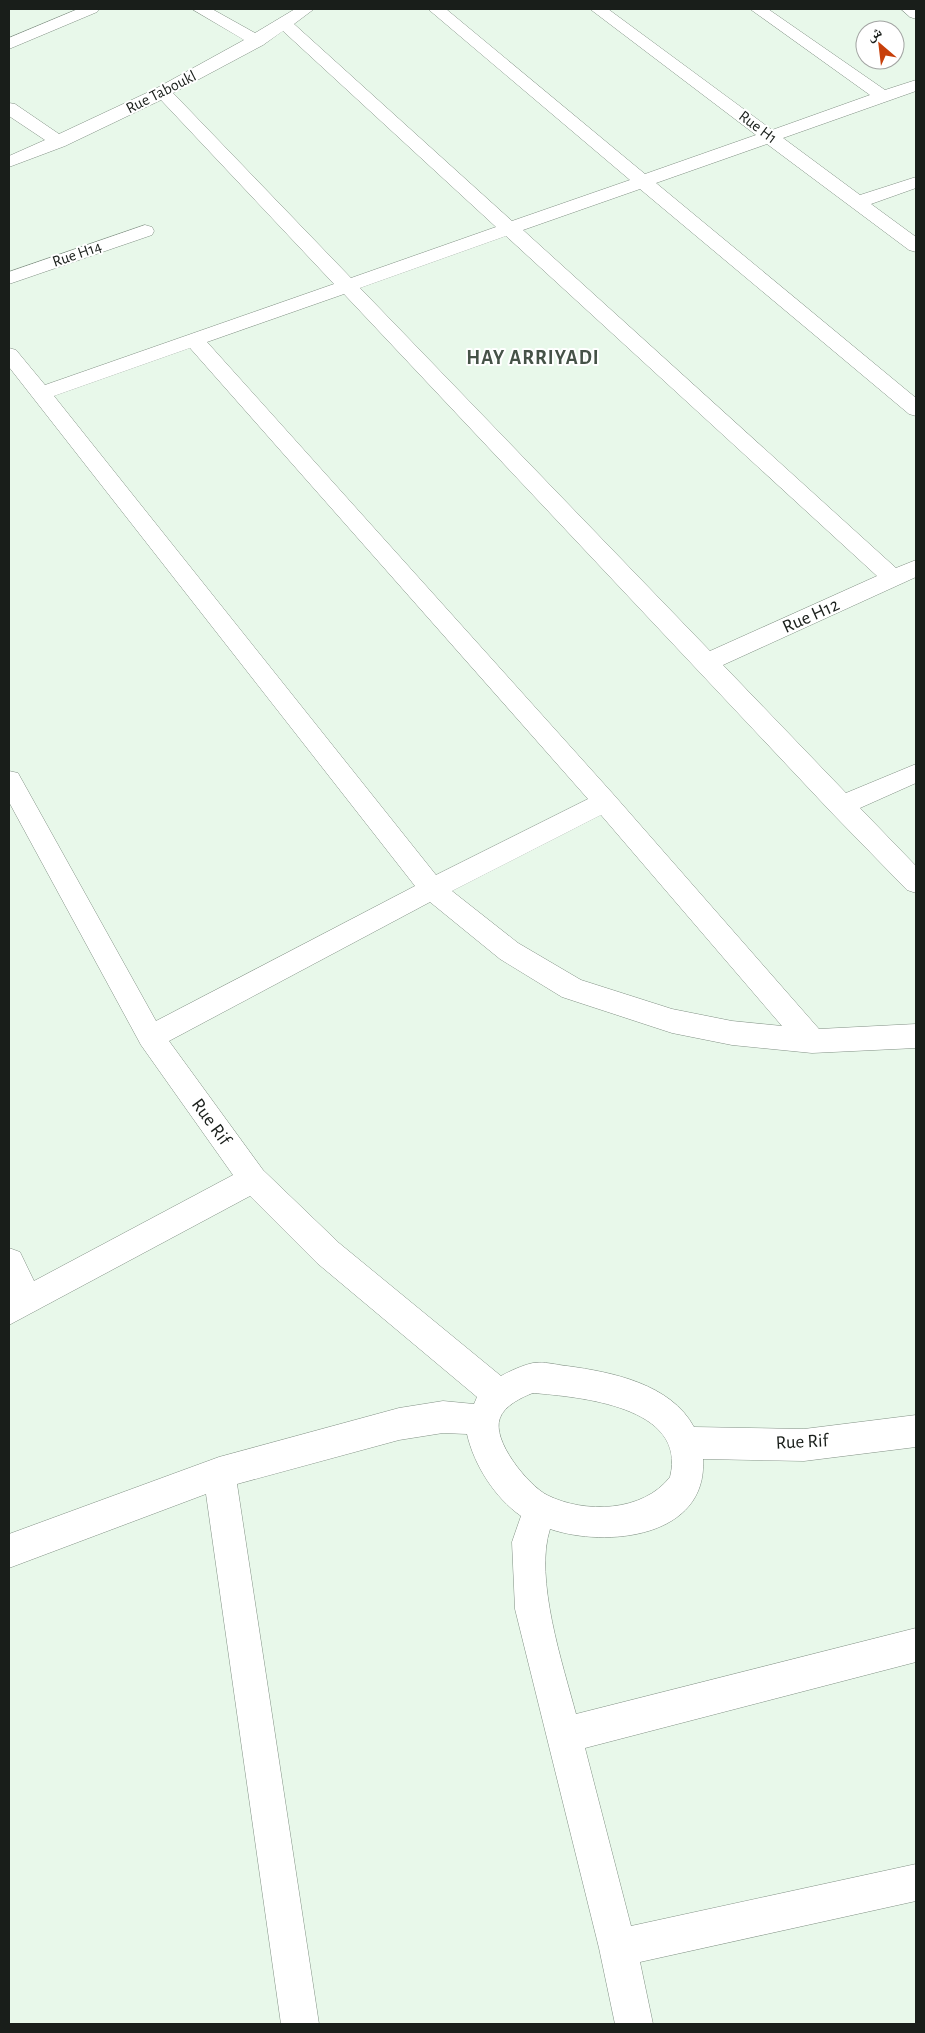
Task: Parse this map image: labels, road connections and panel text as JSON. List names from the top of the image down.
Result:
{
  "streets": {
    "street": [
      "Rue Taboukl",
      "Rue H1",
      "Rue H14",
      "Rue H12",
      "Rue Rif"
    ]
  },
  "districts": ["HAY ARRIYADI"],
  "north": "top left"
}
